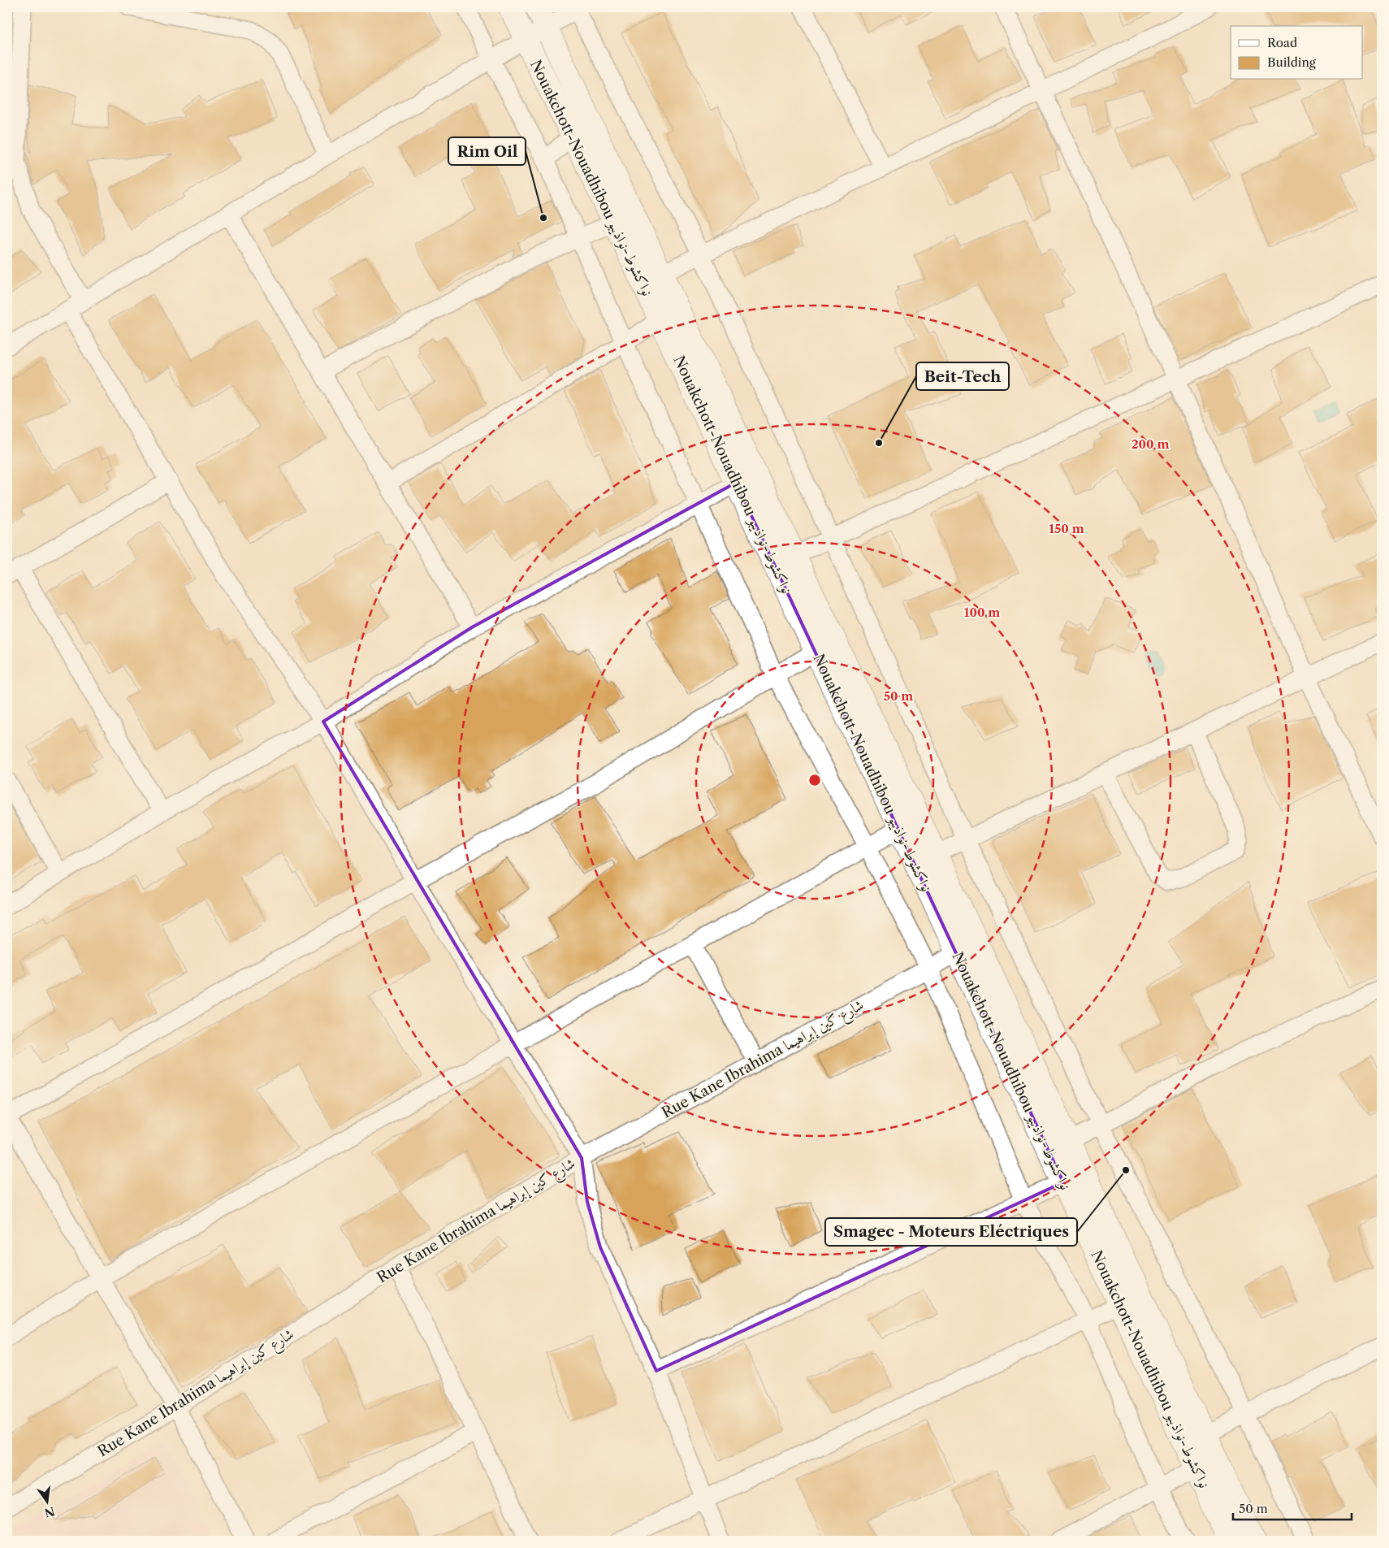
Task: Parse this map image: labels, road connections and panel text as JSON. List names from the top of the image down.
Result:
{
  "streets": {
    "highway": ["Nouakchott-Nouadhibou نواكشوط-نواذيبو"],
    "street": ["Rue Kane Ibrahima شارع كين إبراهيما"]
  },
  "crossings": [
    ["Nouakchott-Nouadhibou نواكشوط-نواذيبو", "Rue Kane Ibrahima شارع كين إبراهيما"]
  ],
  "places": ["Rim Oil", "Beit-Tech", "Smagec - Moteurs Eléctriques"],
  "legend": ["Road", "Building"],
  "scale_bar": "50 m",
  "north": "bottom",
  "rings": [
    "200 m",
    "150 m",
    "100 m",
    "50 m"
  ]
}
